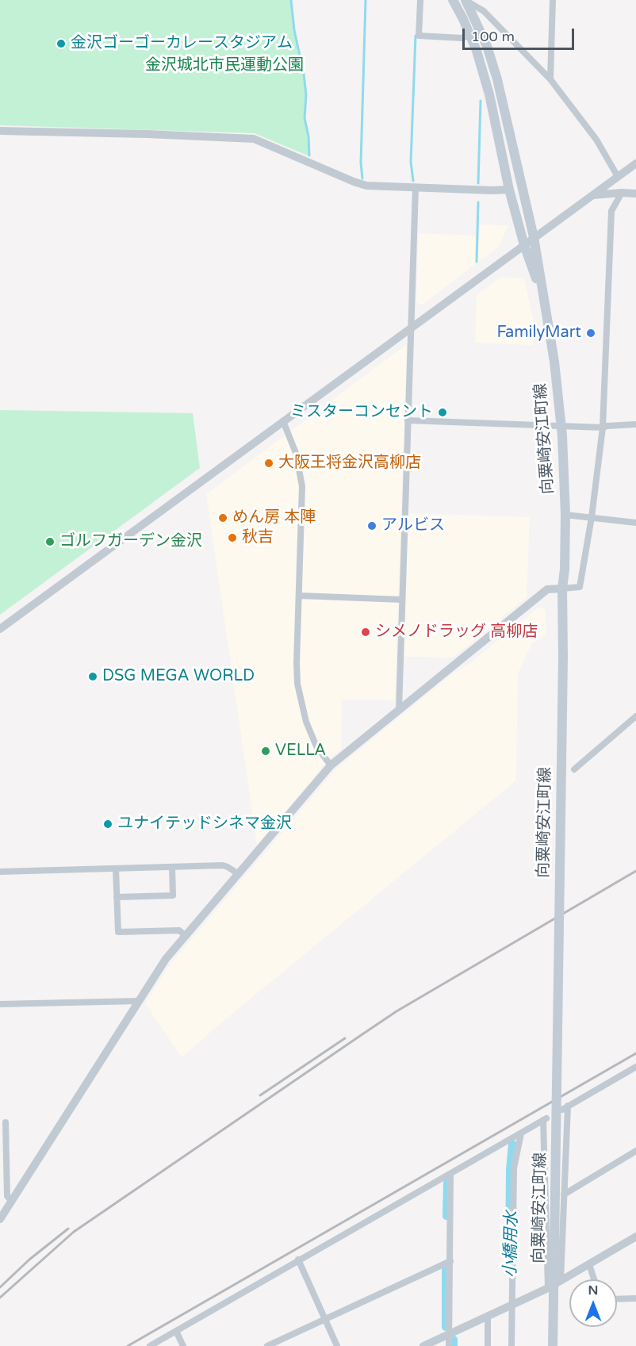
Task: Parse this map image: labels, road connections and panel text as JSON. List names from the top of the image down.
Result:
{
  "streets": {
    "main road": ["向粟崎安江町線"]
  },
  "water": ["小橋用水"],
  "parks": ["金沢城北市民運動公園"],
  "places": [
    "金沢ゴーゴーカレースタジアム",
    "FamilyMart",
    "ミスターコンセント",
    "大阪王将金沢高柳店",
    "めん房 本陣",
    "アルビス",
    "秋吉",
    "ゴルフガーデン金沢",
    "シメノドラッグ 高柳店",
    "DSG MEGA WORLD",
    "VELLA",
    "ユナイテッドシネマ金沢"
  ],
  "scale_bar": "100 m",
  "north": "top"
}
